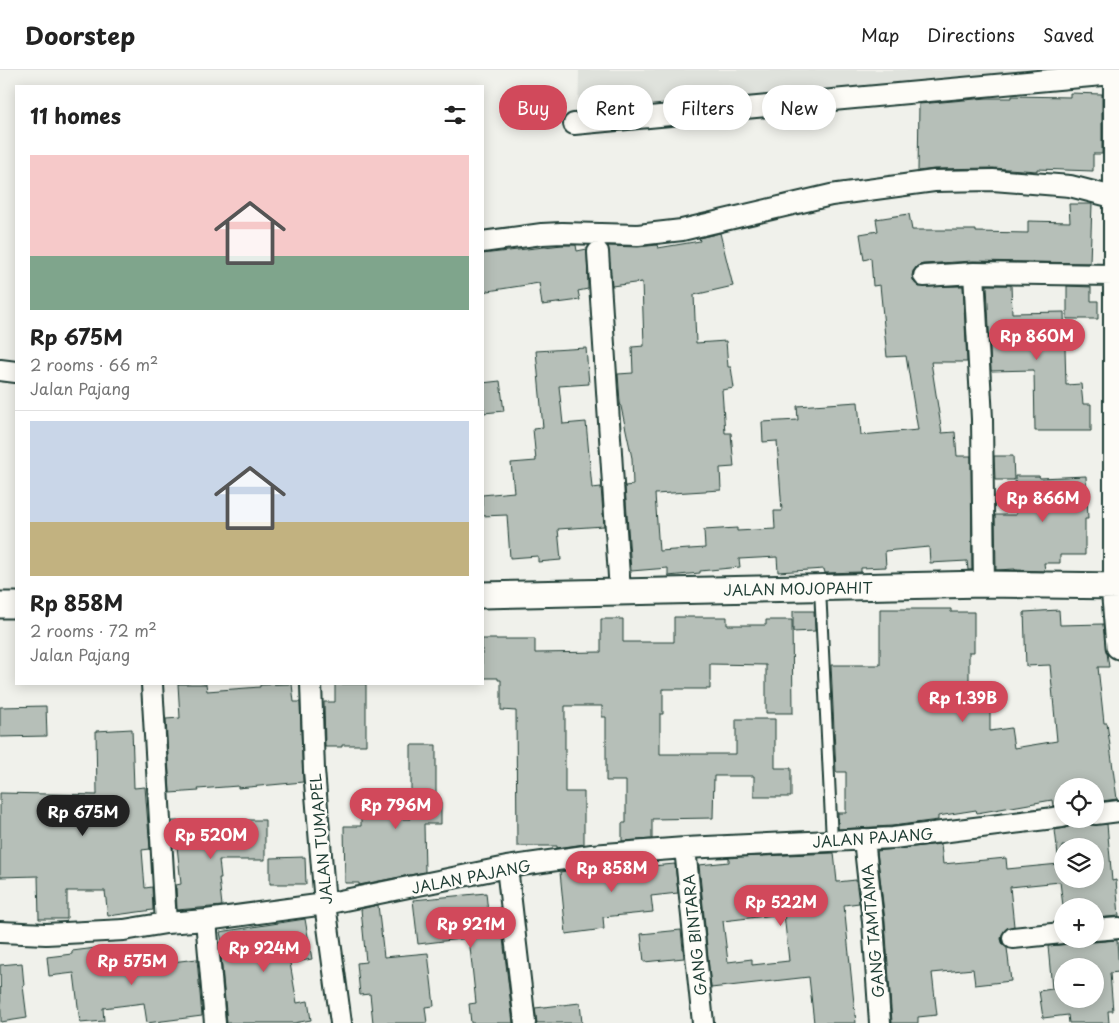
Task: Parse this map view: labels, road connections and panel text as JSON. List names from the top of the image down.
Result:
{
  "streets": {
    "street": [
      "JALAN MOJOPAHIT",
      "JALAN PAJANG",
      "JALAN TUMAPEL",
      "GANG TAMTAMA",
      "GANG BINTARA"
    ]
  },
  "crossings": [
    ["JALAN PAJANG", "JALAN TUMAPEL"],
    ["JALAN PAJANG", "GANG TAMTAMA"],
    ["JALAN PAJANG", "GANG BINTARA"]
  ],
  "page": {
    "header": "Doorstep",
    "nav": ["Map", "Directions", "Saved"],
    "chip": [
      "Buy",
      "Rent",
      "Filters",
      "New"
    ],
    "heading": "11 homes",
    "list": [
      {
        "name": "Rp 675M",
        "note": "2 rooms · 66 m² · Jalan Pajang"
      },
      {
        "name": "Rp 858M",
        "note": "2 rooms · 72 m² · Jalan Pajang"
      }
    ],
    "price": [
      "Rp 860M",
      "Rp 866M",
      "Rp 1.39B",
      "Rp 796M",
      "Rp 675M",
      "Rp 520M",
      "Rp 858M",
      "Rp 522M",
      "Rp 921M",
      "Rp 924M",
      "Rp 575M"
    ],
    "map_buttons": ["+", "−"]
  }
}
